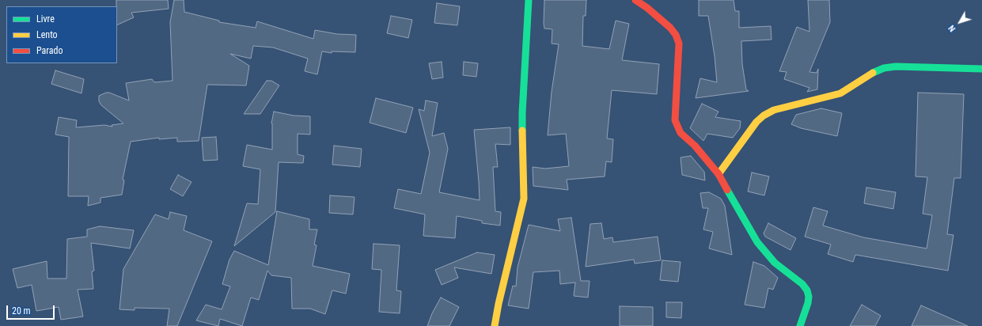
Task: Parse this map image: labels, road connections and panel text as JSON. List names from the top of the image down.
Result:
{
  "legend": ["Livre", "Lento", "Parado"],
  "scale_bar": "20 m",
  "north": "bottom left"
}
